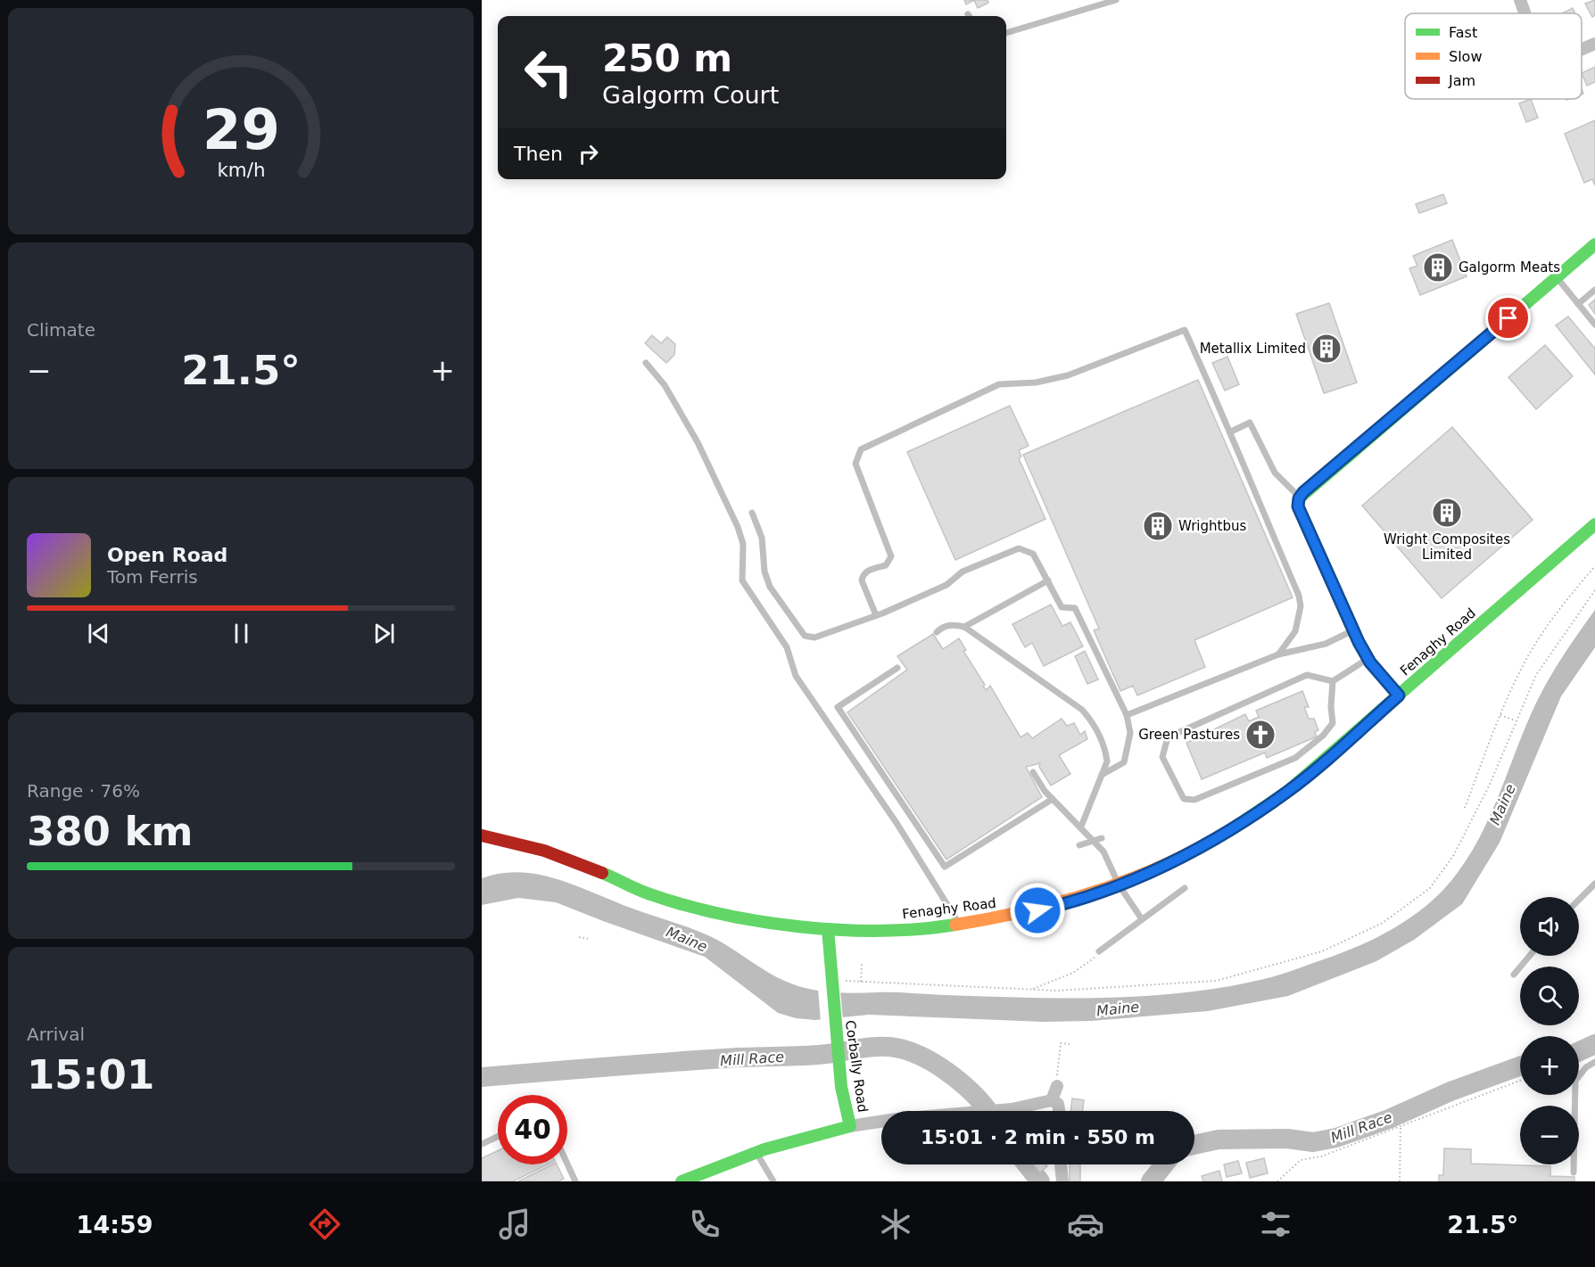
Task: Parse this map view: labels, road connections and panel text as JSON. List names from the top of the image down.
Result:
{
  "streets": {
    "street": ["Fenaghy Road", "Corbally Road"]
  },
  "crossings": [
    ["Fenaghy Road", "Corbally Road"]
  ],
  "water": ["Maine", "Mill Race"],
  "places": {
    "building": [
      "Galgorm Meats",
      "Metallix Limited",
      "Wright Composites Limited",
      "Wrightbus"
    ],
    "church": ["Green Pastures"]
  },
  "legend": ["Fast", "Slow", "Jam"],
  "page": {
    "turn": ["250 m", "Galgorm Court"],
    "then": "Then",
    "tile": [
      "Climate",
      ["Range · 76%", "380 km"],
      ["Arrival", "15:01"]
    ],
    "heat": ["−", "21.5°", "+"],
    "song": ["Open Road", "Tom Ferris"],
    "map_buttons": ["+", "−"],
    "limit": "40",
    "trip": "15:01 · 2 min · 550 m",
    "tabs": ["14:59", "21.5°"],
    "gauge": ["29", "km/h"]
  }
}
